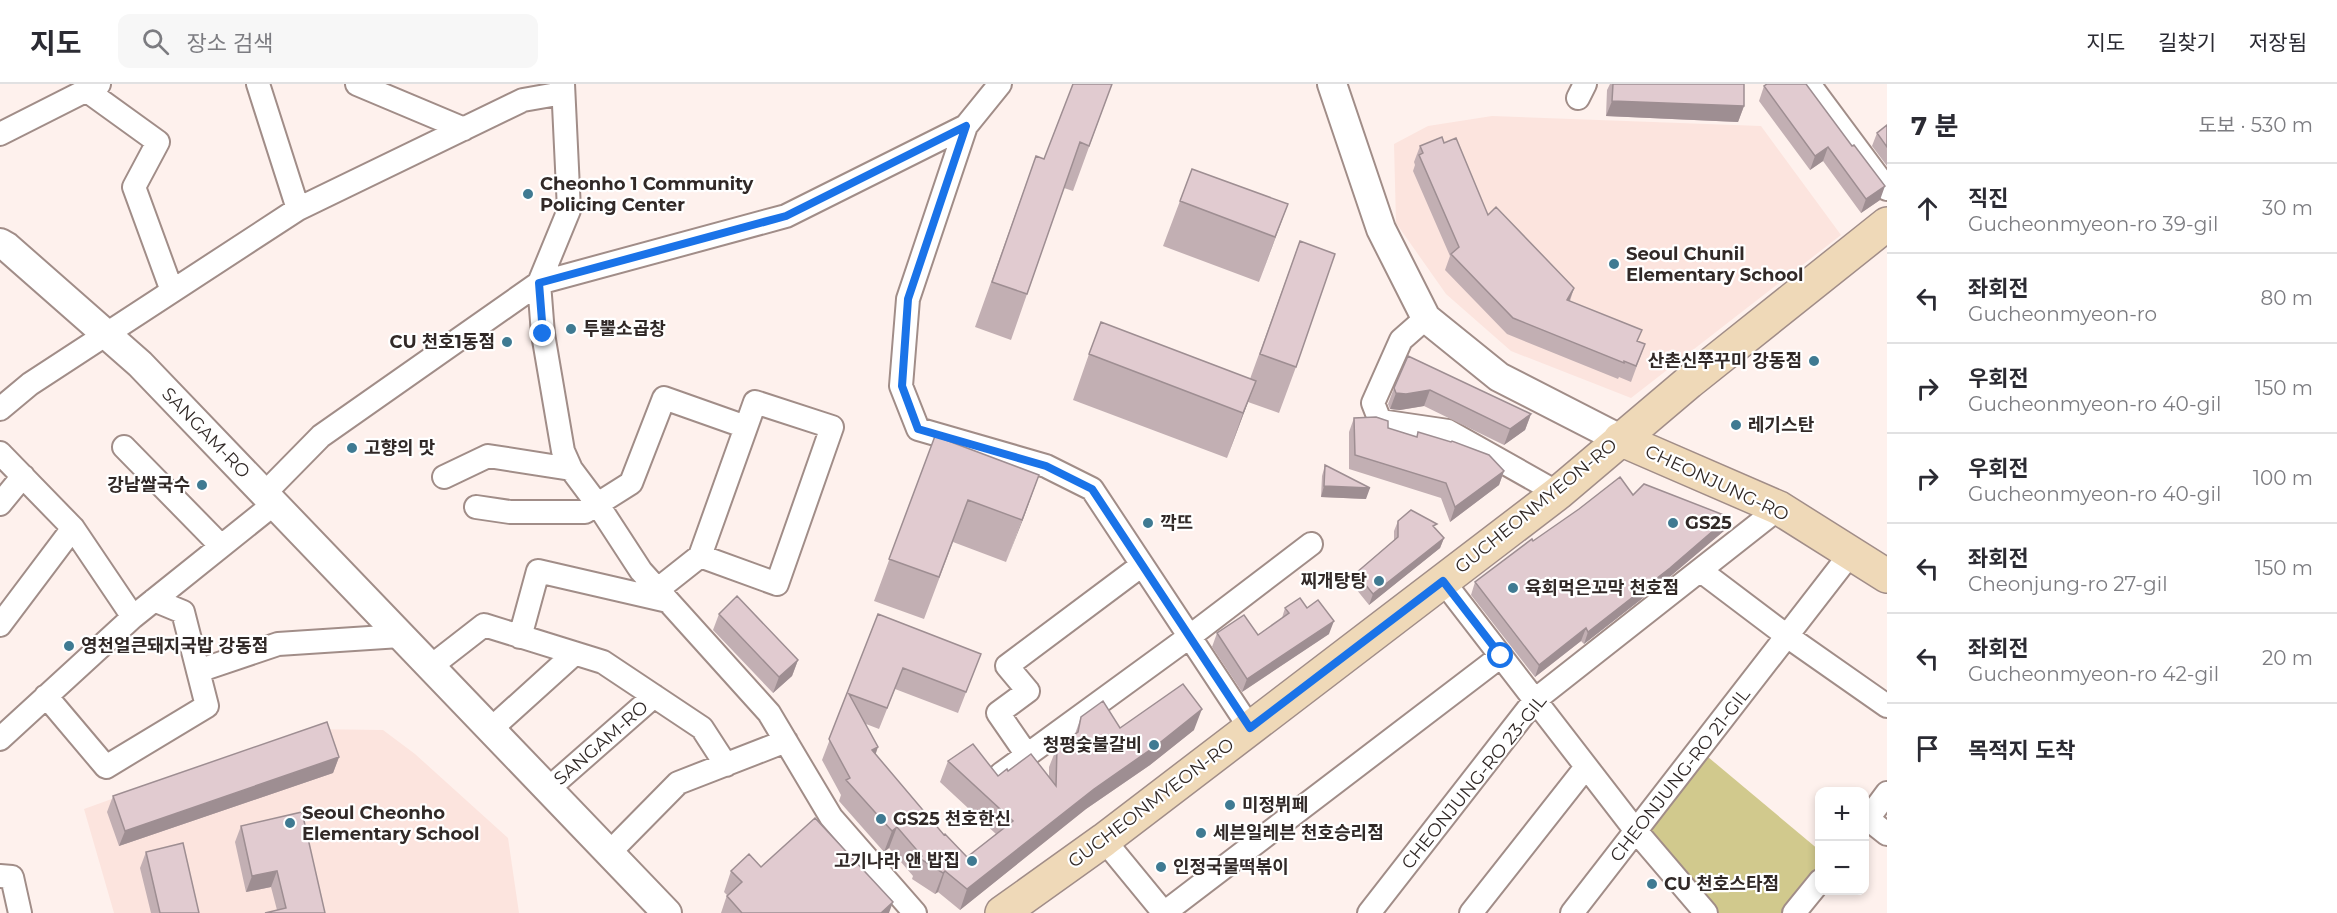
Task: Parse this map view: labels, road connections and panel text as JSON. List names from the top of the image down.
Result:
{
  "streets": {
    "main road": ["CHEONJUNG-RO", "GUCHEONMYEON-RO"],
    "street": ["SANGAM-RO", "CHEONJUNG-RO 21-GIL", "CHEONJUNG-RO 23-GIL"]
  },
  "crossings": [
    ["CHEONJUNG-RO", "GUCHEONMYEON-RO"],
    ["CHEONJUNG-RO", "CHEONJUNG-RO 21-GIL"],
    ["CHEONJUNG-RO", "CHEONJUNG-RO 23-GIL"]
  ],
  "places": [
    "Cheonho 1 Community Policing Center",
    "Seoul Chunil Elementary School",
    "투뿔소곱창",
    "CU 천호1동점",
    "산촌신쭈꾸미 강동점",
    "레기스탄",
    "고향의 맛",
    "강남쌀국수",
    "깍뜨",
    "GS25",
    "찌개탕탕",
    "육회먹은꼬막 천호점",
    "영천얼큰돼지국밥 강동점",
    "청평숯불갈비",
    "미정뷔페",
    "GS25 천호한신",
    "Seoul Cheonho Elementary School",
    "세븐일레븐 천호승리점",
    "고기나라 앤 밥집",
    "인정국물떡볶이",
    "CU 천호스타점"
  ],
  "page": {
    "header": "지도",
    "search": "장소 검색",
    "nav": ["지도", "길찾기", "저장됨"],
    "heading": ["7 분", "도보 · 530 m"],
    "list": [
      ["직진", "Gucheonmyeon-ro 39-gil", "30 m"],
      ["좌회전", "Gucheonmyeon-ro", "80 m"],
      ["우회전", "Gucheonmyeon-ro 40-gil", "150 m"],
      ["우회전", "Gucheonmyeon-ro 40-gil", "100 m"],
      ["좌회전", "Cheonjung-ro 27-gil", "150 m"],
      ["좌회전", "Gucheonmyeon-ro 42-gil", "20 m"],
      "목적지 도착"
    ],
    "map_buttons": ["+", "−"]
  }
}
